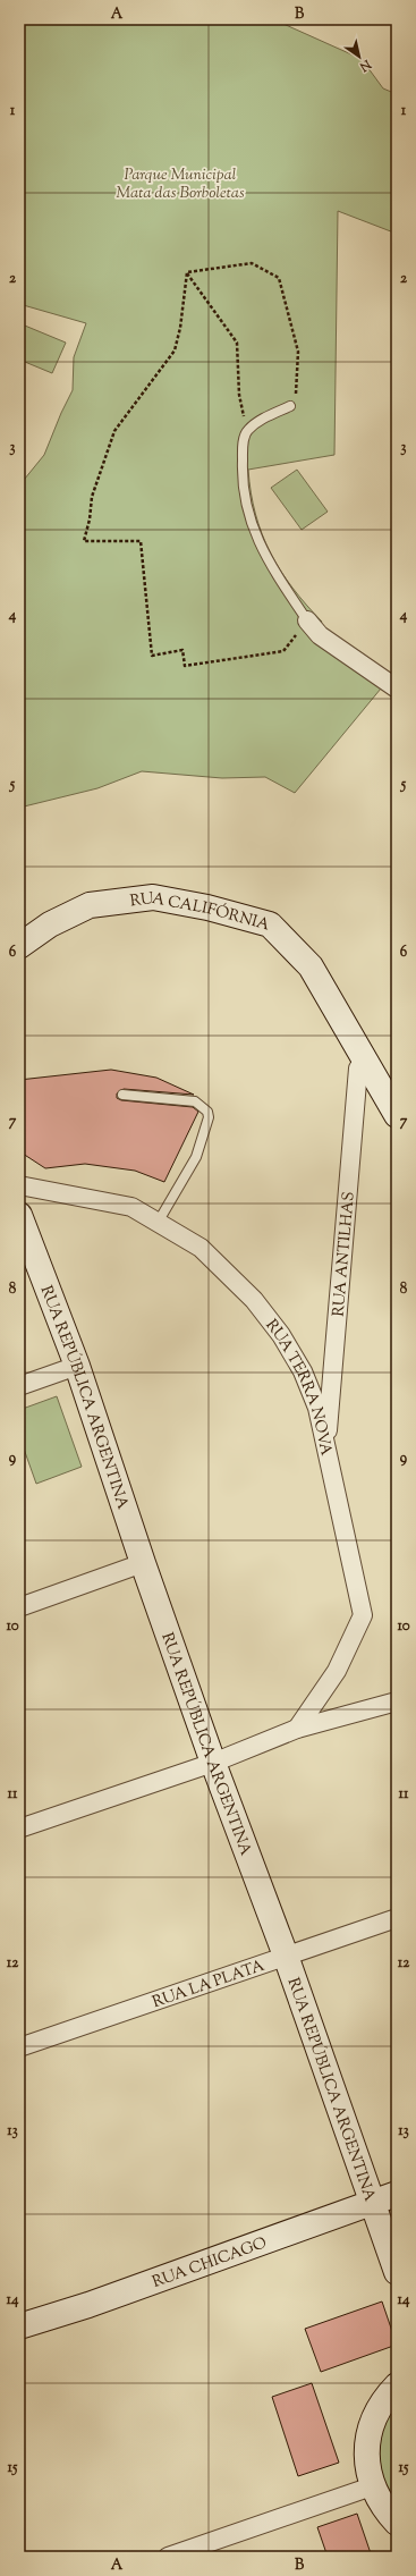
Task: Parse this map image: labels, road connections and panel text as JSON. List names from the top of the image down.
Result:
{
  "streets": {
    "street": [
      "RUA CALIFÓRNIA",
      "RUA ANTILHAS",
      "RUA TERRA NOVA",
      "RUA REPÚBLICA ARGENTINA",
      "RUA LA PLATA",
      "RUA CHICAGO"
    ]
  },
  "crossings": [
    ["RUA CALIFÓRNIA", "RUA ANTILHAS"],
    ["RUA ANTILHAS", "RUA TERRA NOVA"],
    ["RUA REPÚBLICA ARGENTINA", "RUA LA PLATA"],
    ["RUA REPÚBLICA ARGENTINA", "RUA CHICAGO"]
  ],
  "parks": ["Parque Municipal Mata das Borboletas"],
  "north": "bottom right",
  "grid": {
    "columns": ["A", "B"],
    "rows": [
      "1",
      "2",
      "3",
      "4",
      "5",
      "6",
      "7",
      "8",
      "9",
      "10",
      "11",
      "12",
      "13",
      "14",
      "15"
    ]
  }
}
